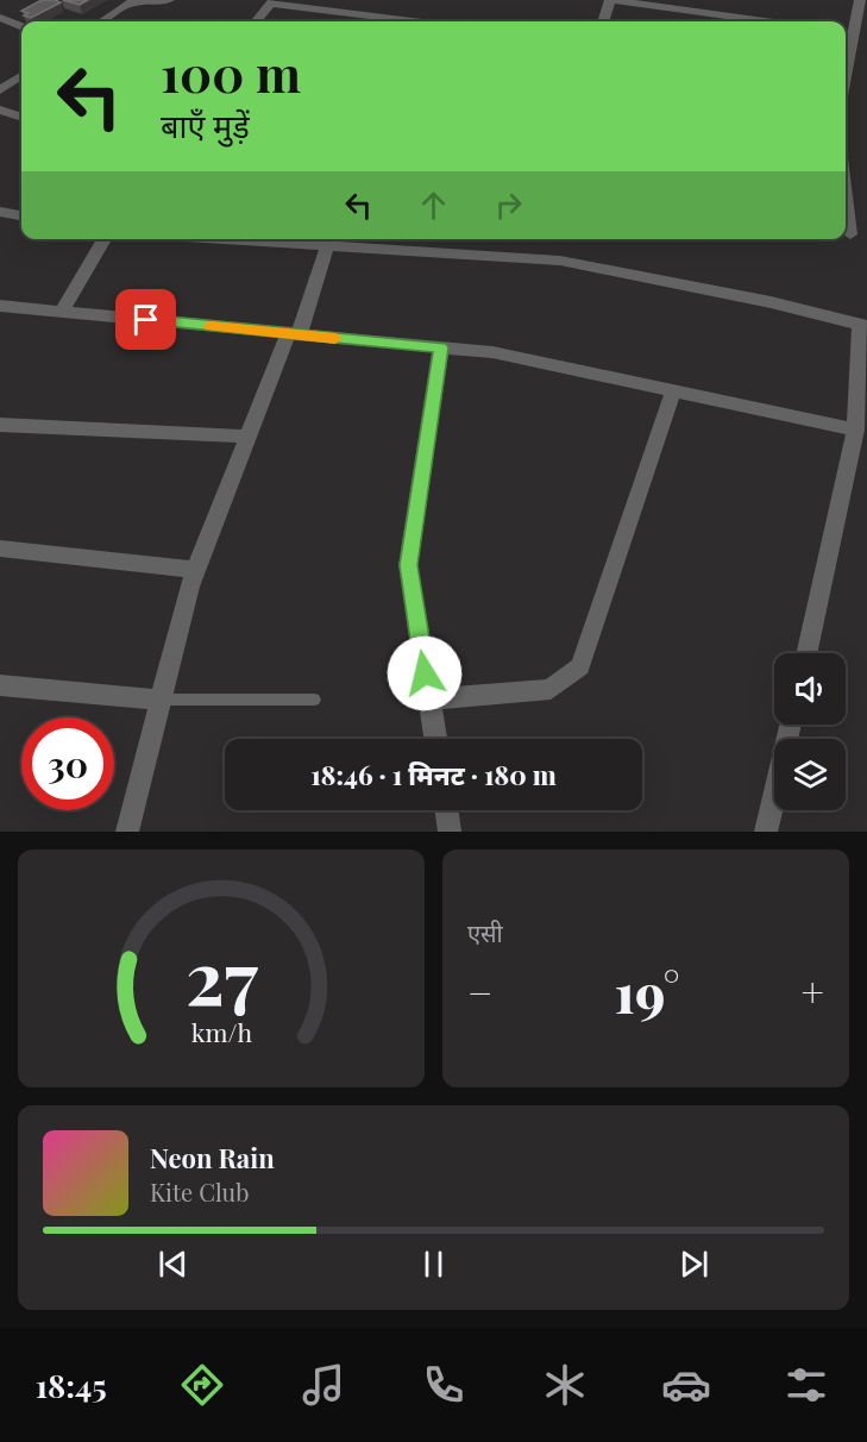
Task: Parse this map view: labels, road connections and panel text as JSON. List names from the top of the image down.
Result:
{
  "page": {
    "turn": ["100 m", "बाएँ मुड़ें"],
    "limit": "30",
    "trip": "18:46 · 1 मिनट · 180 m",
    "tile": "एसी",
    "heat": ["−", "19°", "+"],
    "song": ["Neon Rain", "Kite Club"],
    "tabs": "18:45",
    "gauge": ["27", "km/h"]
  }
}
